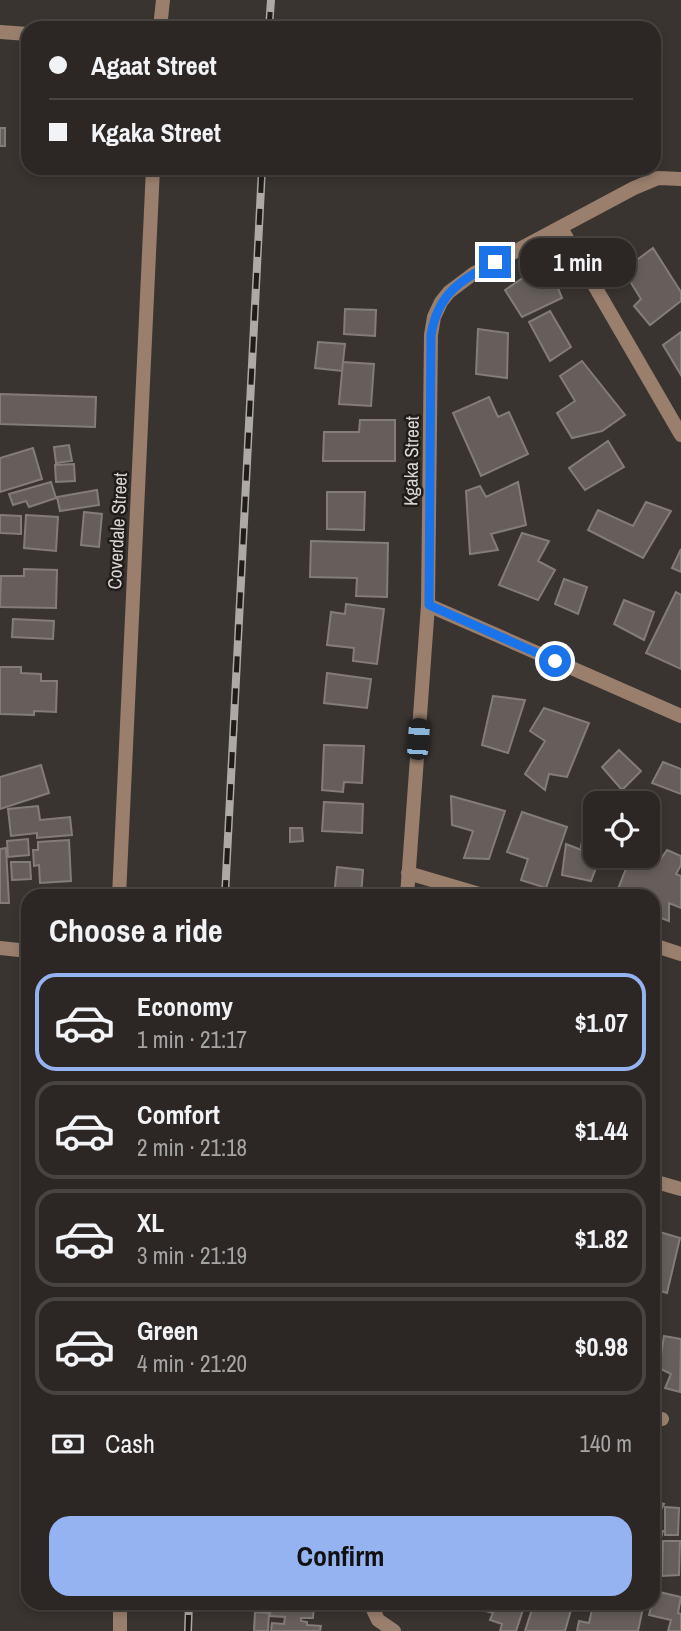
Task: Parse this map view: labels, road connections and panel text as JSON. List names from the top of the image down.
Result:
{
  "streets": {
    "street": ["Kgaka Street", "Coverdale Street"]
  },
  "page": {
    "banner": ["Agaat Street", "Kgaka Street"],
    "bubble": "1 min",
    "heading": "Choose a ride",
    "list": [
      {
        "name": "Economy",
        "note": "1 min · 21:17",
        "value": "$1.07"
      },
      {
        "name": "Comfort",
        "note": "2 min · 21:18",
        "value": "$1.44"
      },
      {
        "name": "XL",
        "note": "3 min · 21:19",
        "value": "$1.82"
      },
      {
        "name": "Green",
        "note": "4 min · 21:20",
        "value": "$0.98"
      }
    ],
    "pay": ["Cash", "140 m"],
    "buttons": "Confirm"
  }
}
